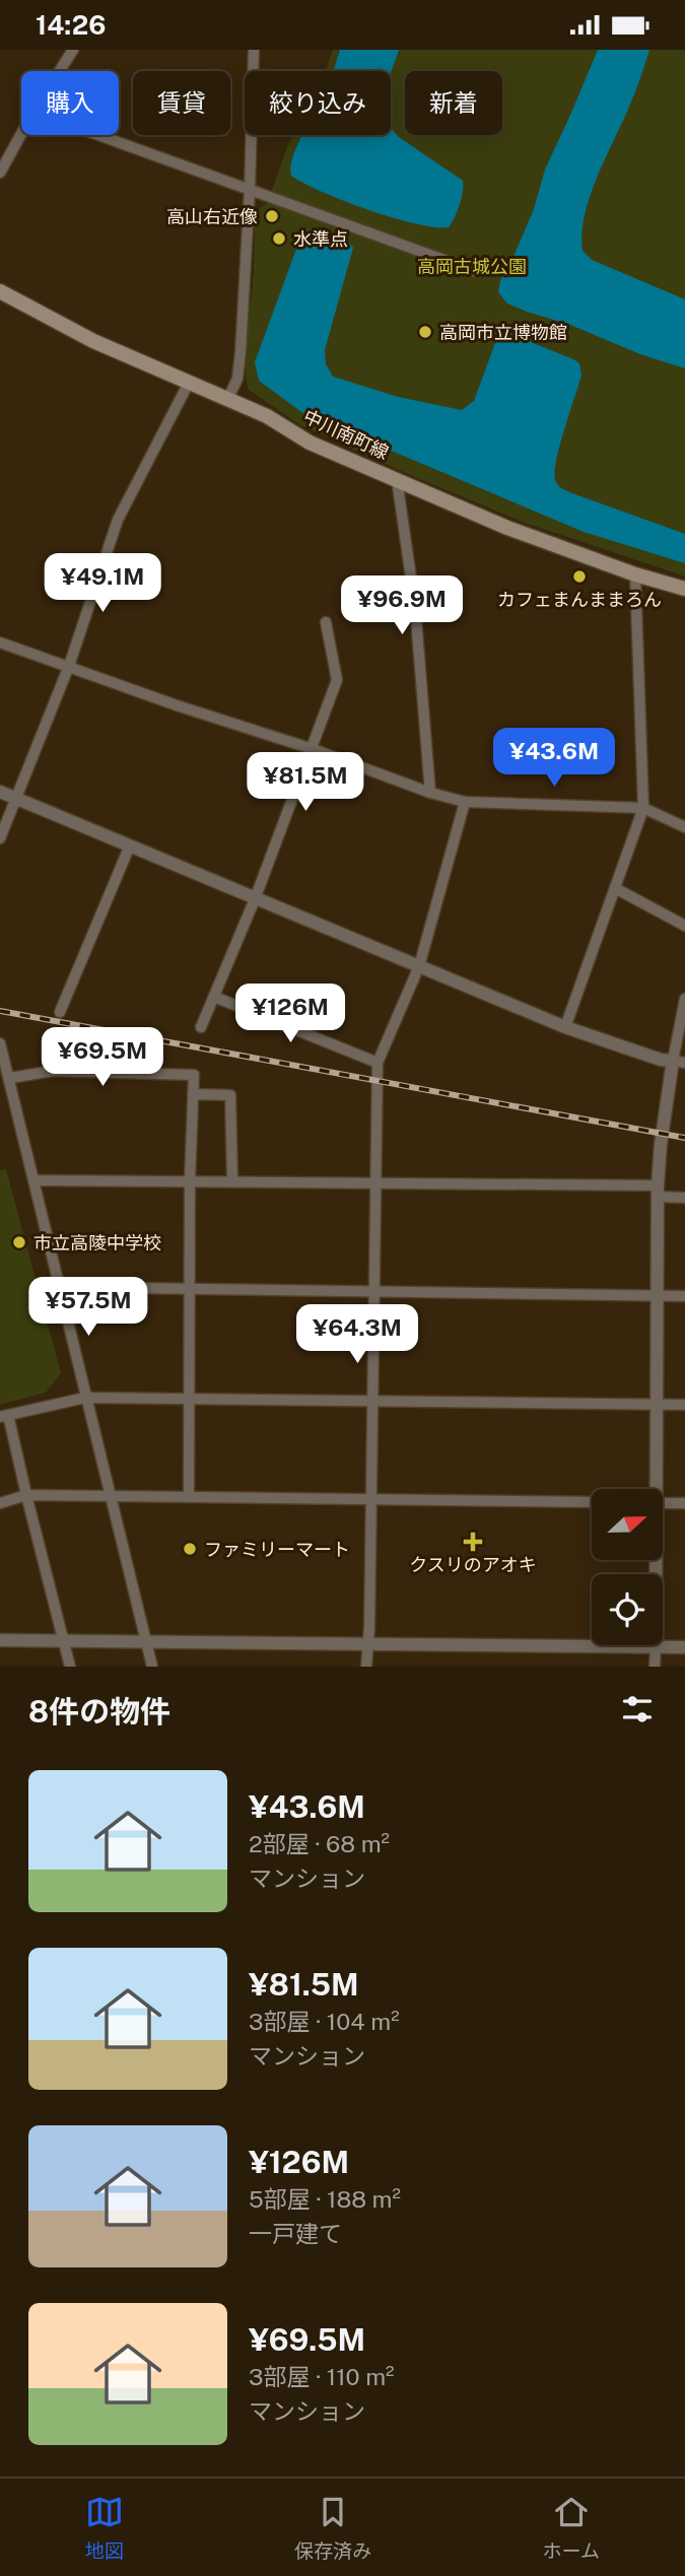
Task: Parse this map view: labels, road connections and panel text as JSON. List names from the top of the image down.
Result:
{
  "streets": {
    "main road": ["中川南町線"]
  },
  "parks": ["高岡古城公園"],
  "places": {
    "other": [
      "高山右近像",
      "水準点",
      "高岡市立博物館",
      "カフェまんままろん",
      "市立高陵中学校",
      "ファミリーマート"
    ],
    "health": ["クスリのアオキ"]
  },
  "north": "right",
  "page": {
    "status": "14:26",
    "chip": [
      "購入",
      "賃貸",
      "絞り込み",
      "新着"
    ],
    "price": [
      "¥49.1M",
      "¥96.9M",
      "¥43.6M",
      "¥81.5M",
      "¥126M",
      "¥69.5M",
      "¥57.5M",
      "¥64.3M"
    ],
    "heading": "8件の物件",
    "list": [
      {
        "name": "¥43.6M",
        "note": "2部屋 · 68 m² · マンション"
      },
      {
        "name": "¥81.5M",
        "note": "3部屋 · 104 m² · マンション"
      },
      {
        "name": "¥126M",
        "note": "5部屋 · 188 m² · 一戸建て"
      },
      {
        "name": "¥69.5M",
        "note": "3部屋 · 110 m² · マンション"
      }
    ],
    "tabs": ["地図", "保存済み", "ホーム"]
  }
}
